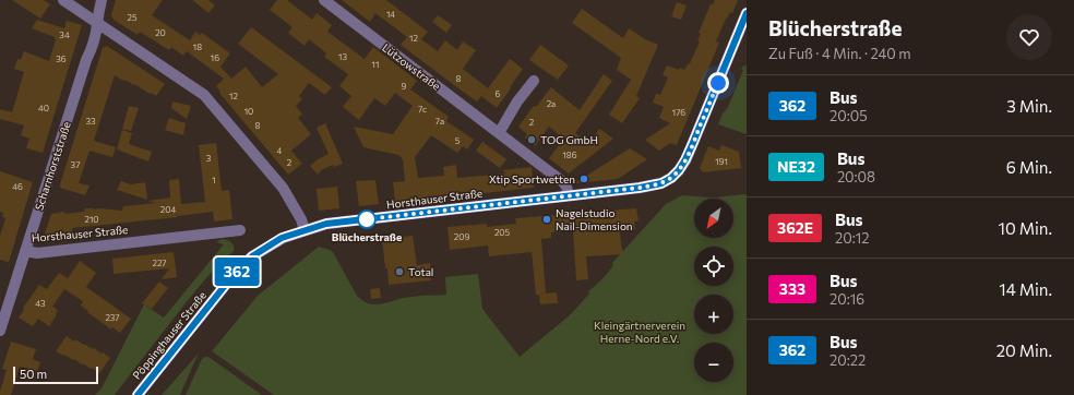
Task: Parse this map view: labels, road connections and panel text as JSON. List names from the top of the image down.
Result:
{
  "streets": {
    "main road": ["Horsthauser Straße", "Pöppinghauser Straße"],
    "street": ["Lützowstraße", "Scharnhorststraße"]
  },
  "crossings": [
    ["Lützowstraße", "Horsthauser Straße"],
    ["Scharnhorststraße", "Horsthauser Straße"],
    ["Horsthauser Straße", "Pöppinghauser Straße"]
  ],
  "parks": ["Kleingärtnerverein Herne-Nord e.V."],
  "places": [
    "TOG GmbH",
    "Xtip Sportwetten",
    "Blücherstraße",
    "Nagelstudio Nail-Dimension",
    "Total"
  ],
  "lines": ["bus line 362"],
  "house_numbers": [
    "14",
    "25",
    "20",
    "34",
    "12",
    "18",
    "13",
    "16",
    "36",
    "11",
    "8",
    "9",
    "6",
    "12",
    "2a",
    "40",
    "7c",
    "10",
    "176",
    "33",
    "7a",
    "2",
    "8",
    "5",
    "4",
    "186",
    "3",
    "191",
    "2",
    "37",
    "1",
    "46",
    "204",
    "210",
    "205",
    "209",
    "227",
    "43",
    "237"
  ],
  "scale_bar": "50 m",
  "north": "bottom left",
  "page": {
    "on_map": "362",
    "heading": ["Blücherstraße", "Zu Fuß · 4 Min. · 240 m"],
    "list": [
      {
        "mark": "362",
        "name": "Bus",
        "note": "20:05",
        "value": "3 Min."
      },
      {
        "mark": "NE32",
        "name": "Bus",
        "note": "20:08",
        "value": "6 Min."
      },
      {
        "mark": "362E",
        "name": "Bus",
        "note": "20:12",
        "value": "10 Min."
      },
      {
        "mark": "333",
        "name": "Bus",
        "note": "20:16",
        "value": "14 Min."
      },
      {
        "mark": "362",
        "name": "Bus",
        "note": "20:22",
        "value": "20 Min."
      }
    ],
    "map_buttons": ["+", "−"],
    "scale": "50 m"
  }
}
